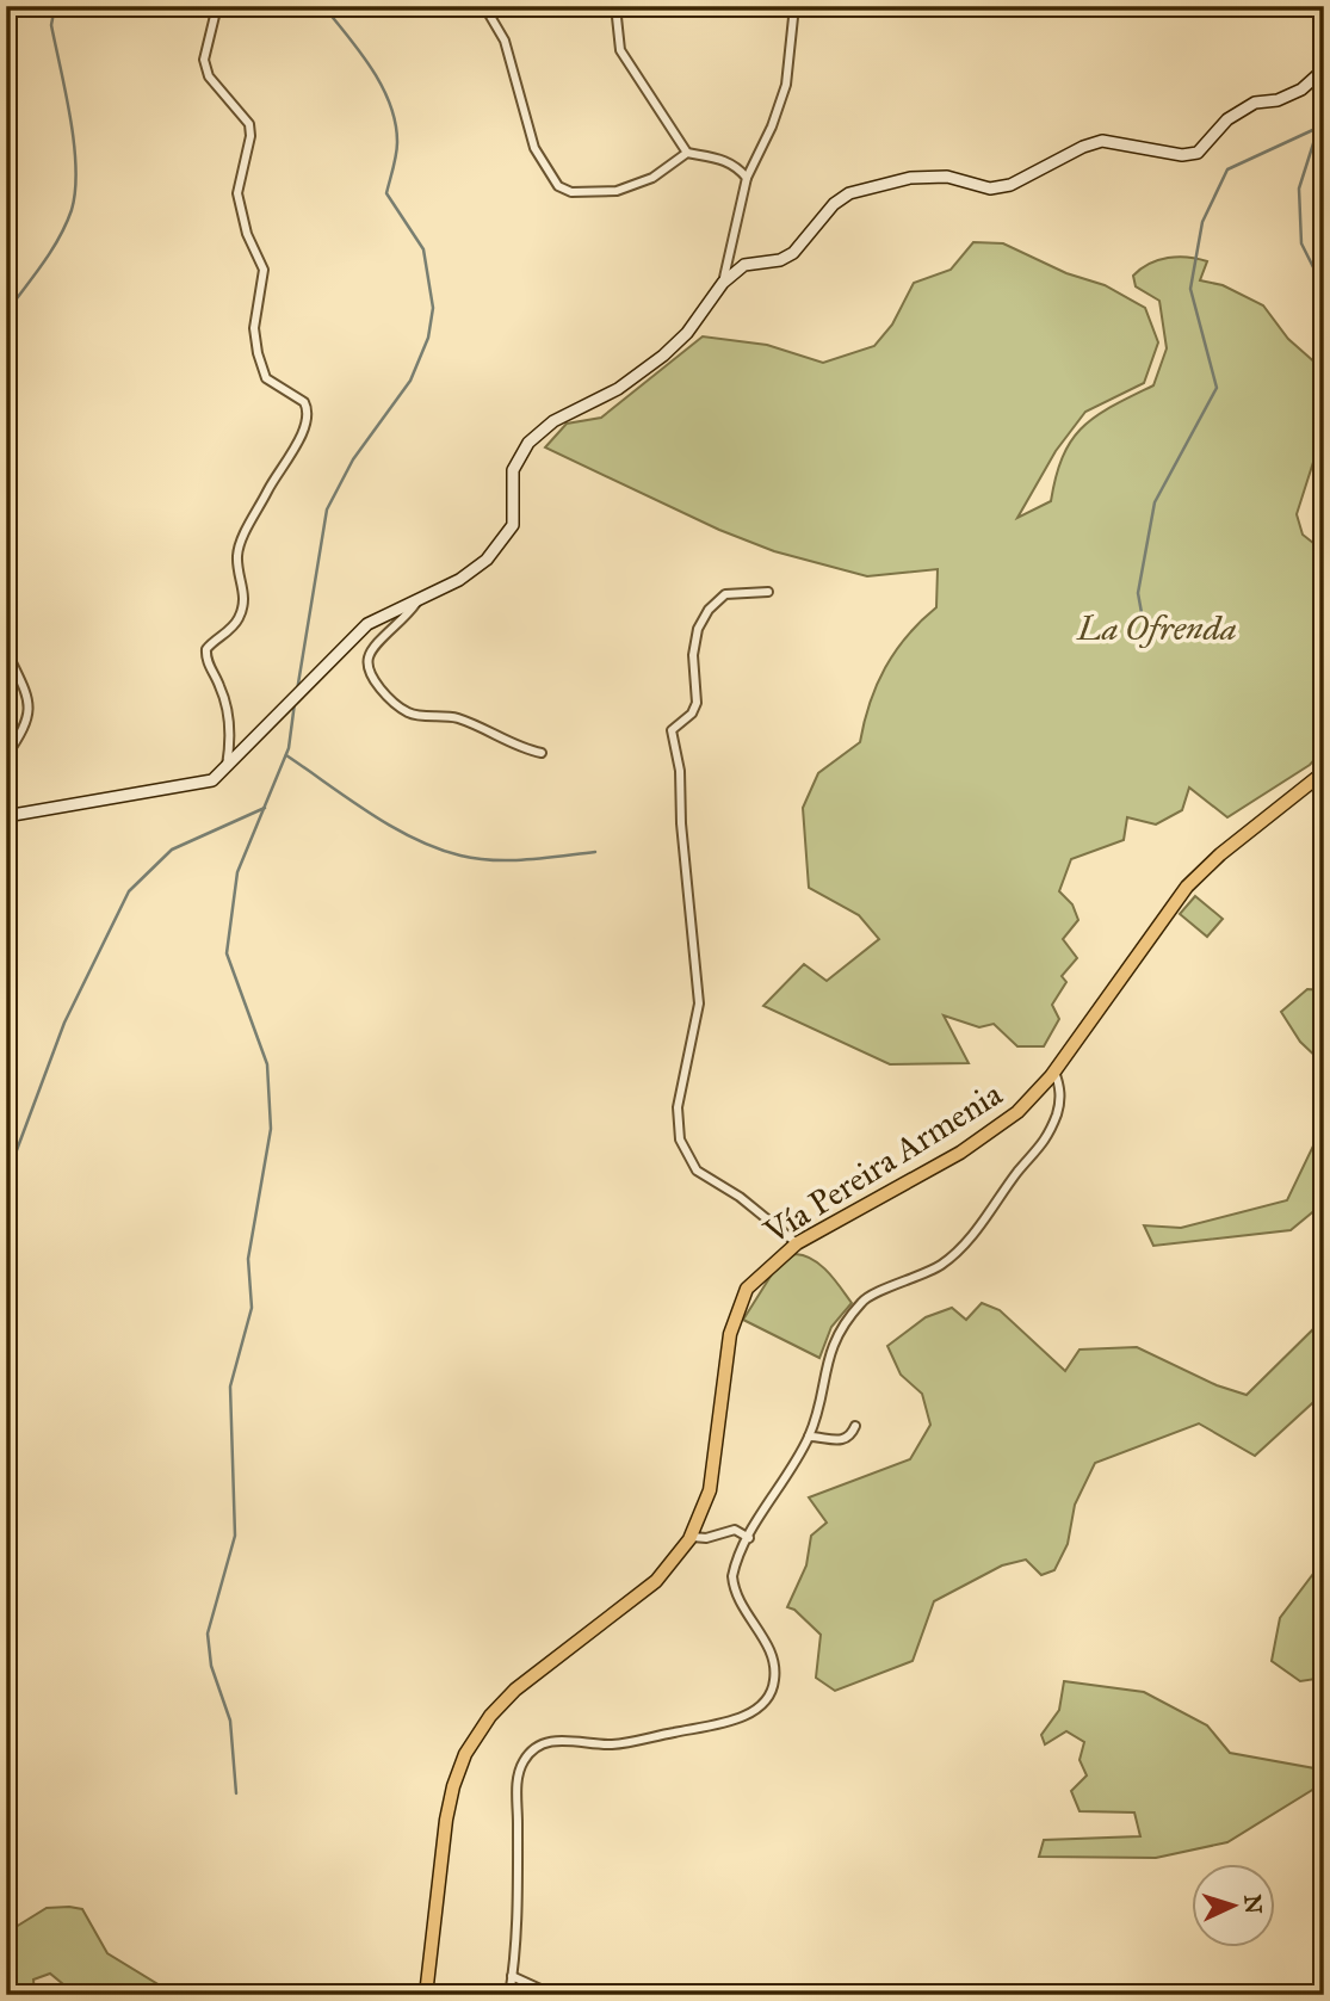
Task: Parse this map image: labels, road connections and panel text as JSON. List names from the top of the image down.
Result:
{
  "streets": {
    "main road": ["Vía Pereira Armenia"]
  },
  "parks": ["La Ofrenda"],
  "north": "right"
}
